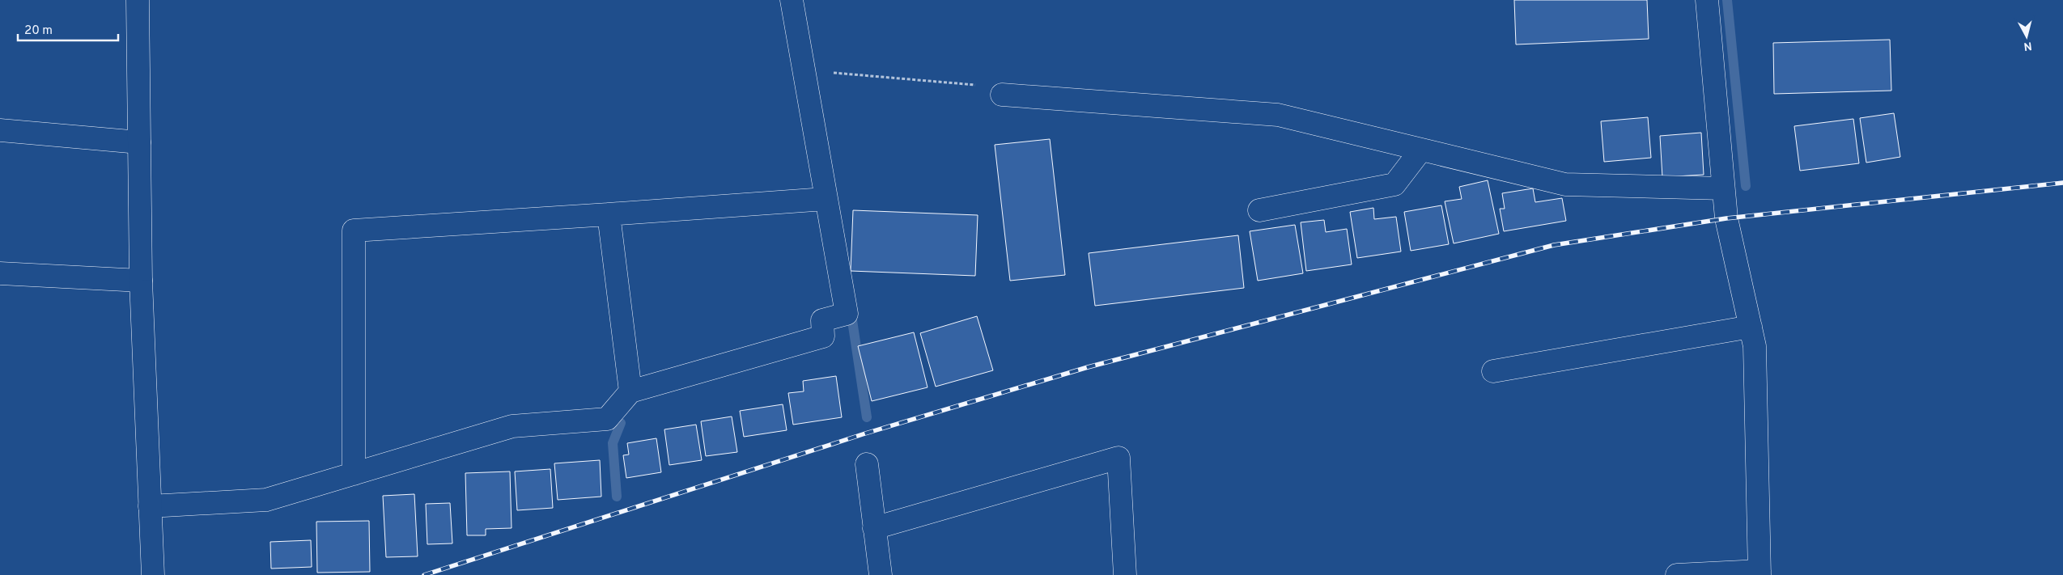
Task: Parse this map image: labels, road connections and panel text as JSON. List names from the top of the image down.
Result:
{
  "scale_bar": "20 m",
  "north": "bottom"
}
